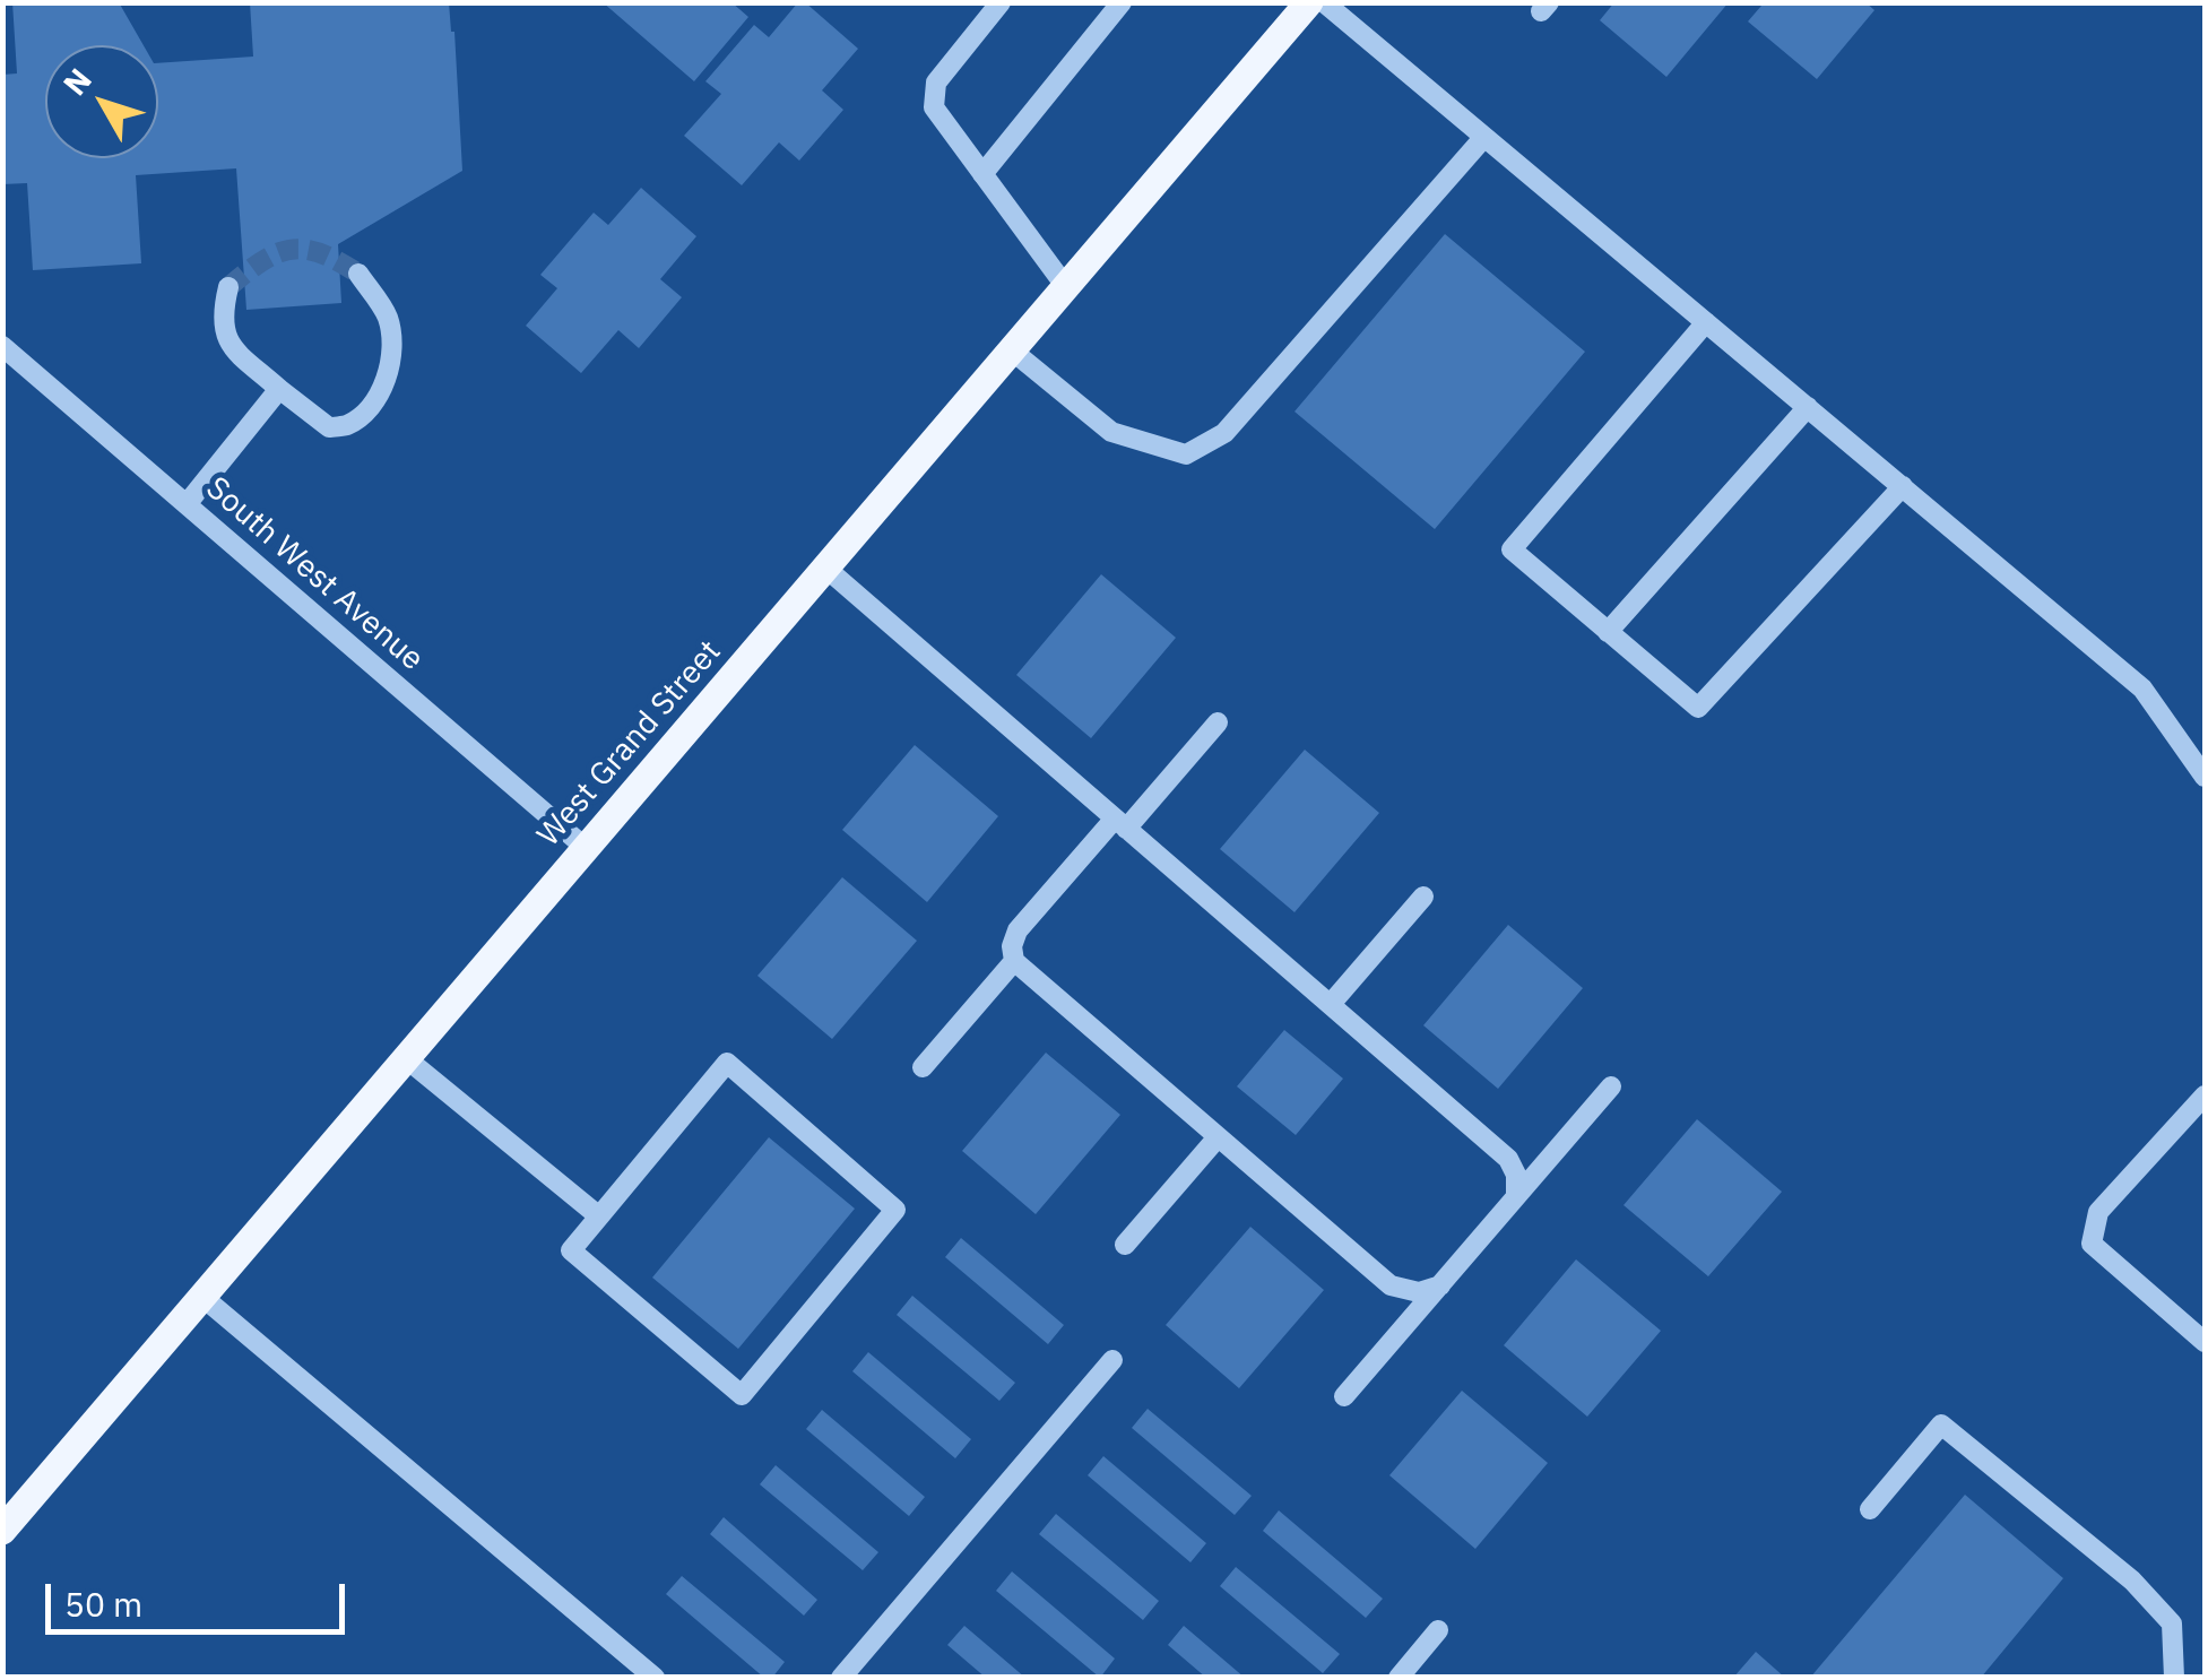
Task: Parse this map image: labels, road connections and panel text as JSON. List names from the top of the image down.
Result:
{
  "streets": {
    "main road": ["West Grand Street"],
    "street": ["South West Avenue"]
  },
  "crossings": [
    ["South West Avenue", "West Grand Street"]
  ],
  "scale_bar": "50 m",
  "north": "top left"
}
